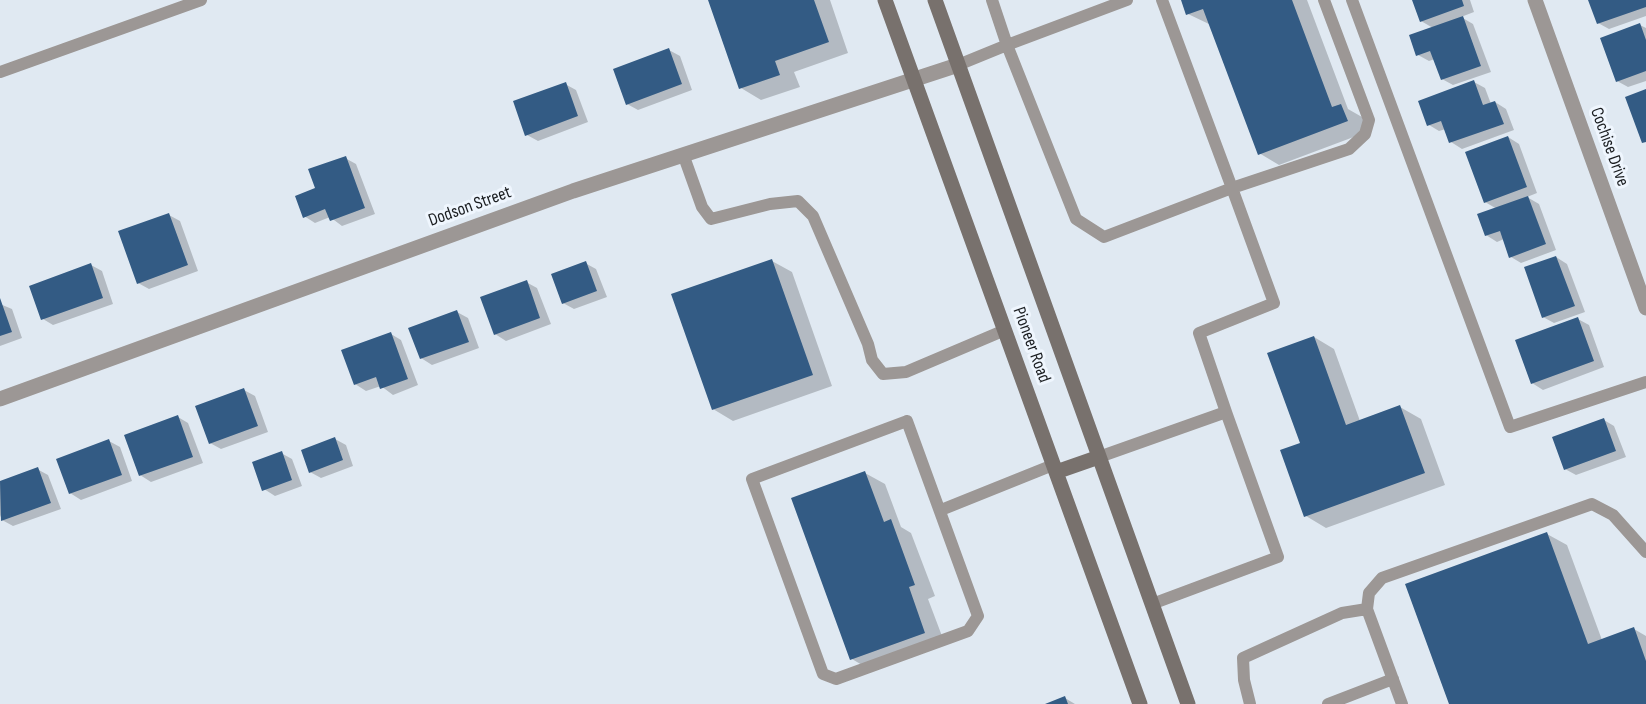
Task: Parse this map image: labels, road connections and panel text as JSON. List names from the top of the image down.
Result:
{
  "streets": {
    "main road": ["Pioneer Road"],
    "street": ["Cochise Drive", "Dodson Street"]
  },
  "crossings": [
    ["Dodson Street", "Pioneer Road"]
  ]
}
